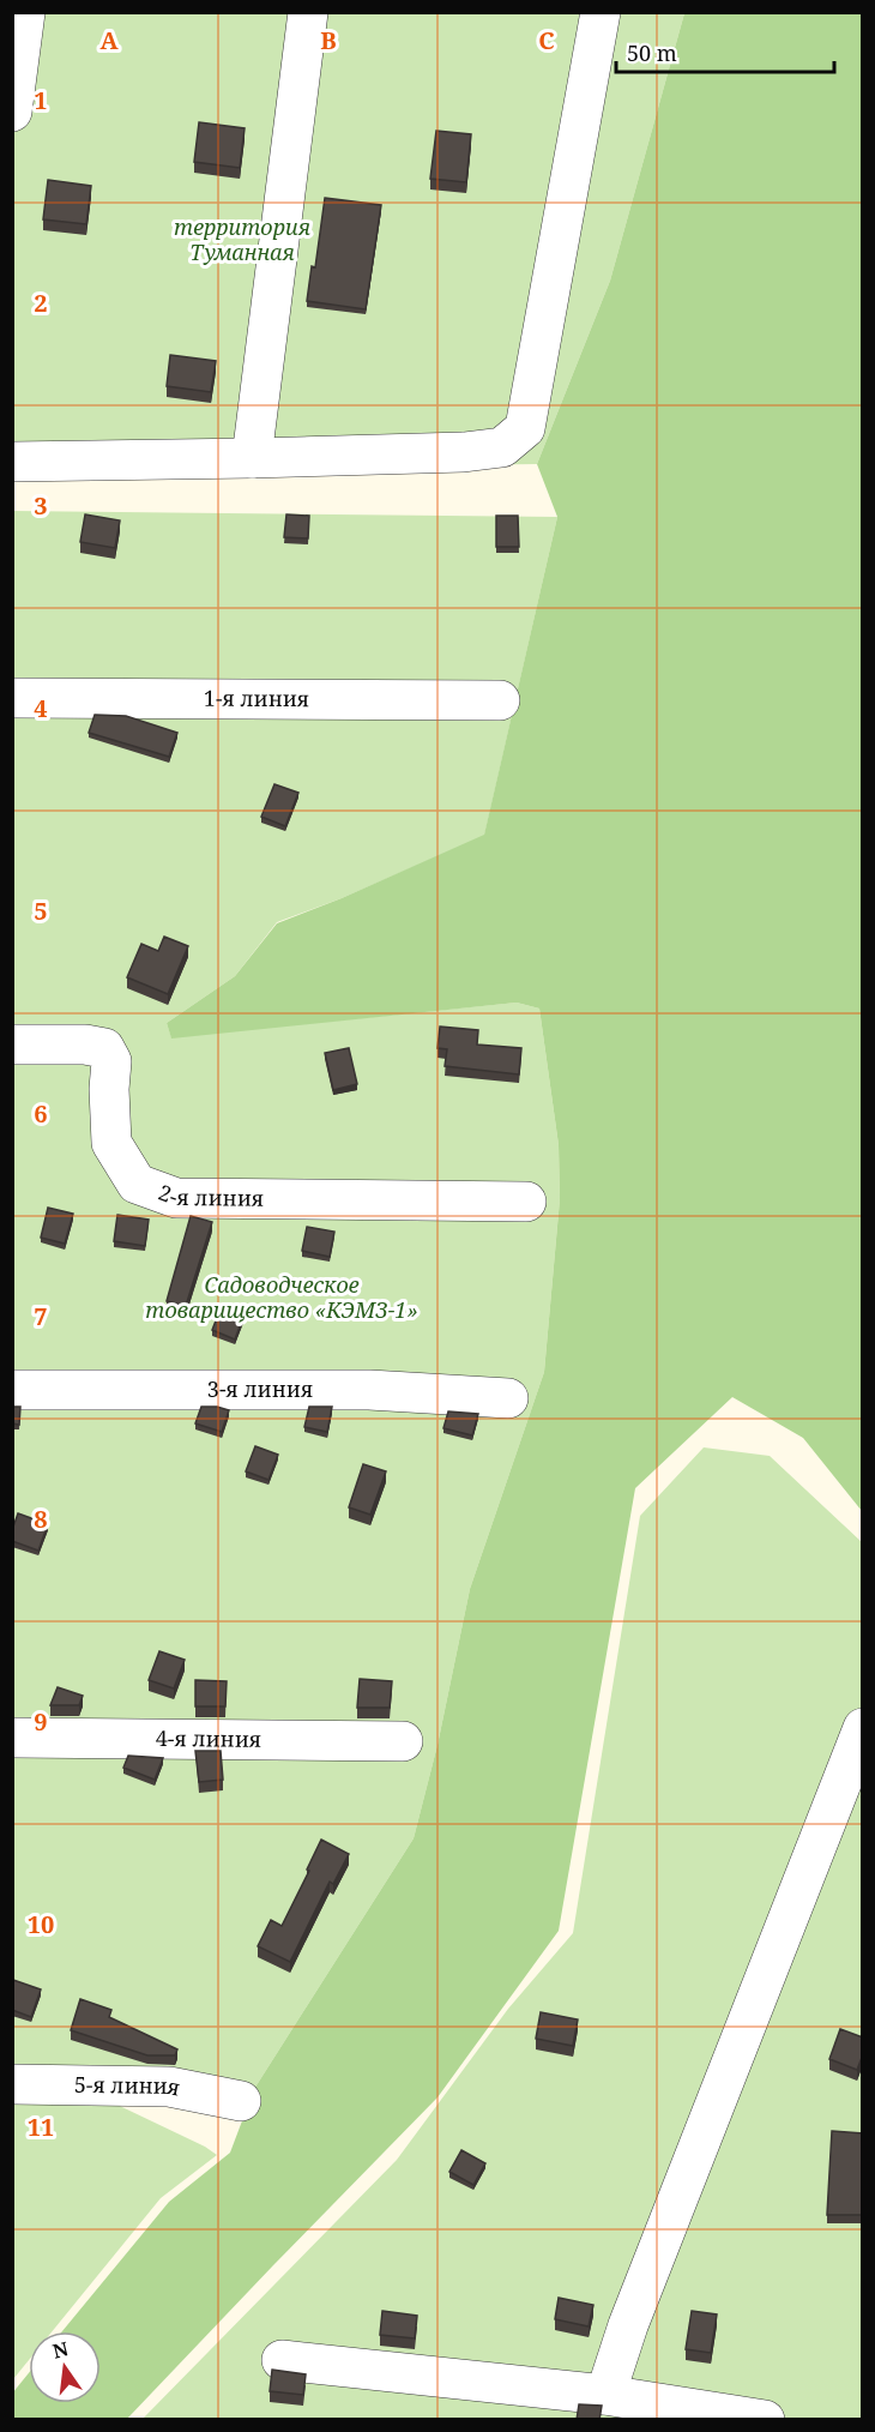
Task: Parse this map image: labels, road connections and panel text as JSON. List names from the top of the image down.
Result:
{
  "streets": {
    "street": [
      "1-я линия",
      "2-я линия",
      "3-я линия",
      "4-я линия",
      "5-я линия"
    ]
  },
  "parks": ["территория Туманная", "Садоводческое товарищество «КЭМЗ-1»"],
  "scale_bar": "50 m",
  "north": "top",
  "grid": {
    "columns": ["A", "B", "C"],
    "rows": [
      "1",
      "2",
      "3",
      "4",
      "5",
      "6",
      "7",
      "8",
      "9",
      "10",
      "11"
    ]
  }
}
